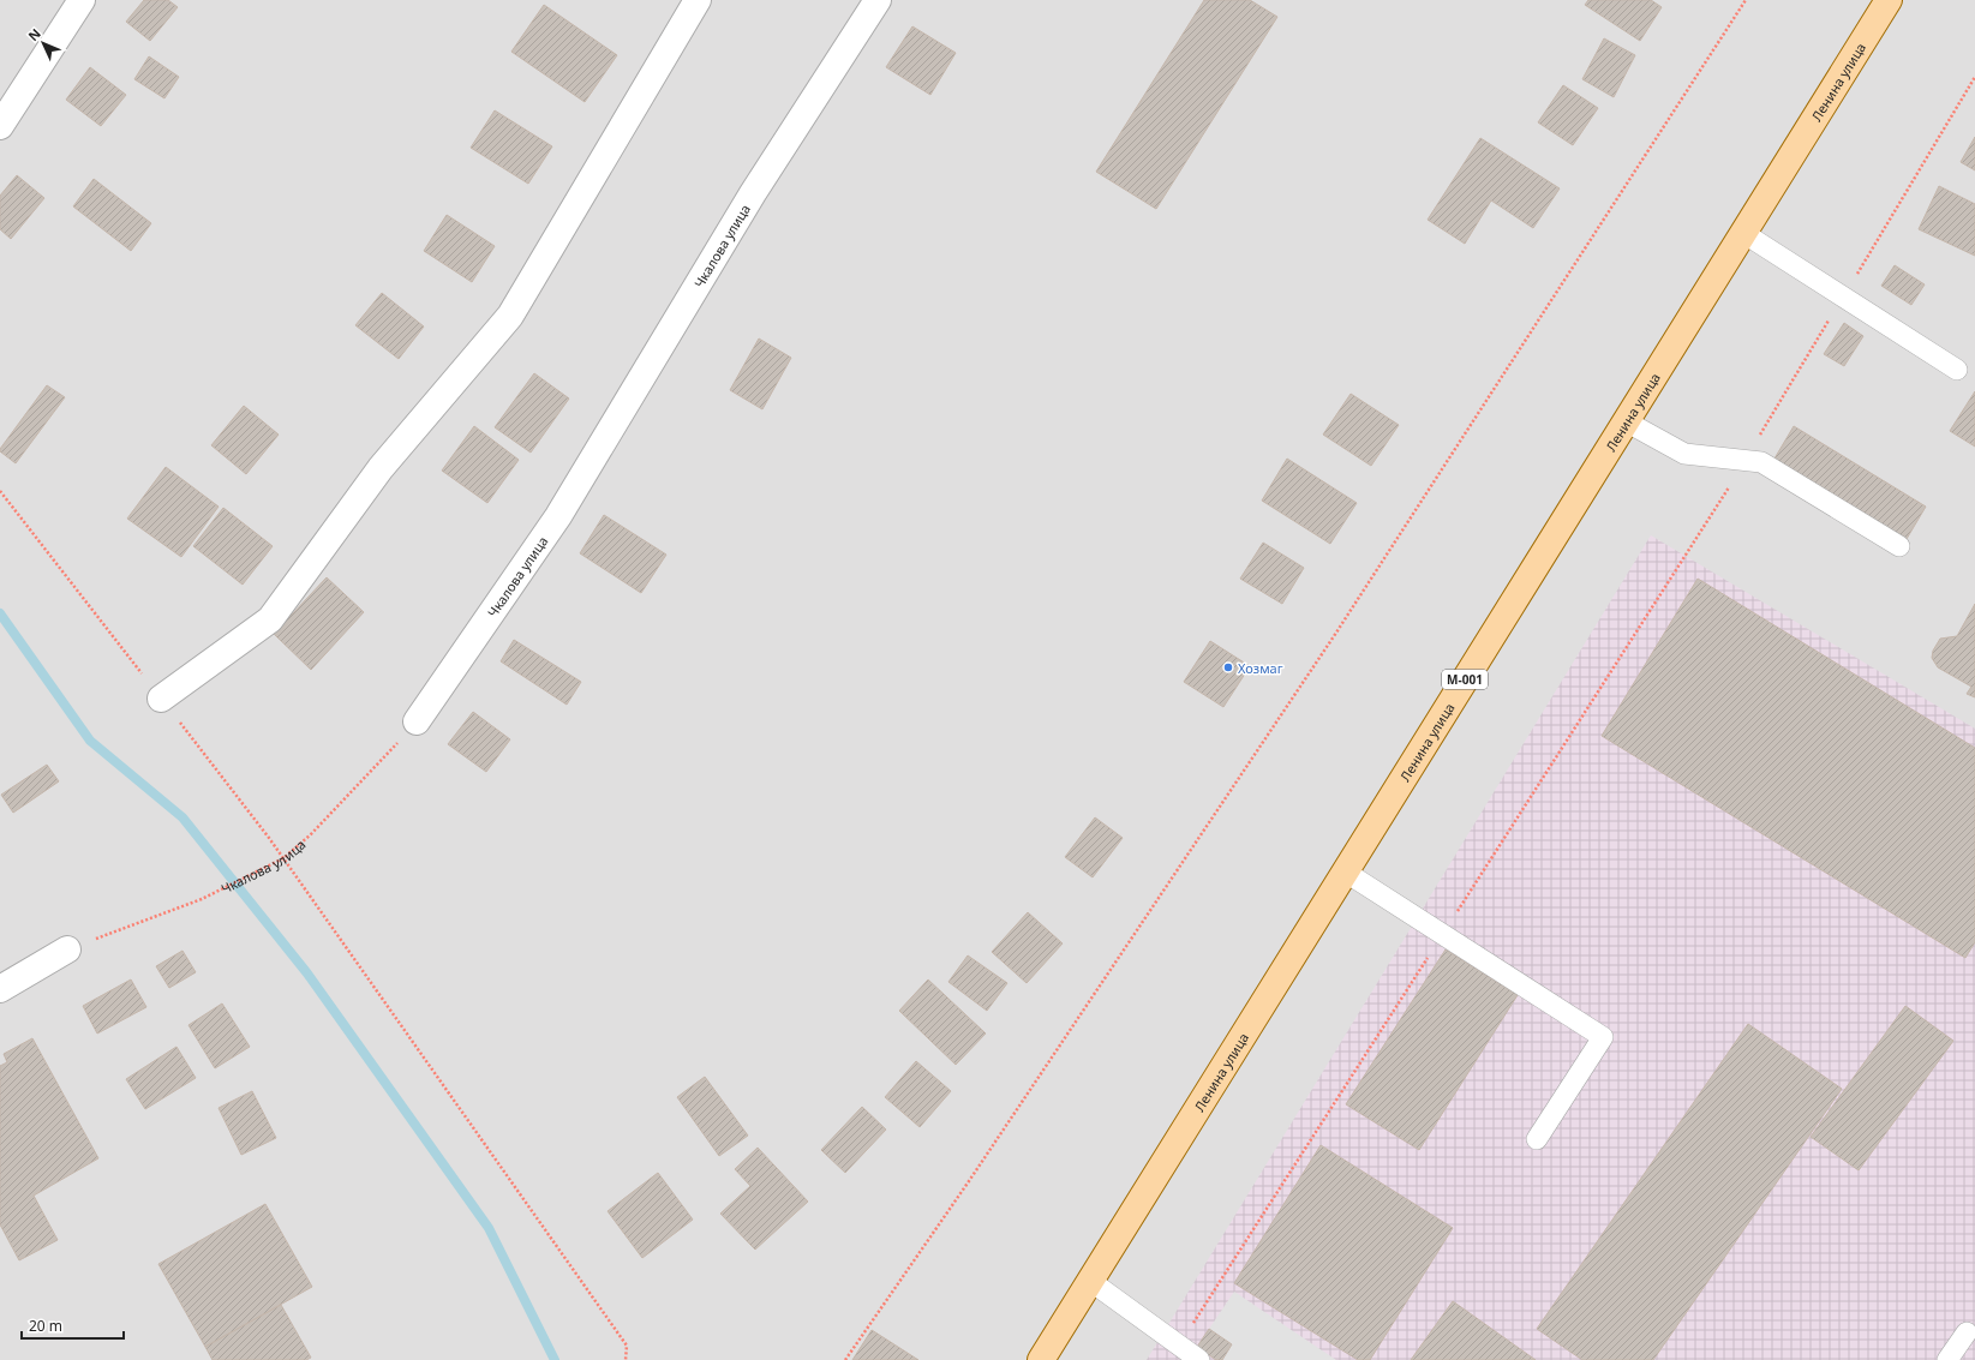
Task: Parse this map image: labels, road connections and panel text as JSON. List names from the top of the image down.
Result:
{
  "streets": {
    "main road": ["Ленина улица", "М-001"],
    "street": ["Чкалова улица"]
  },
  "places": ["Хозмаг"],
  "scale_bar": "20 m",
  "north": "top left"
}
